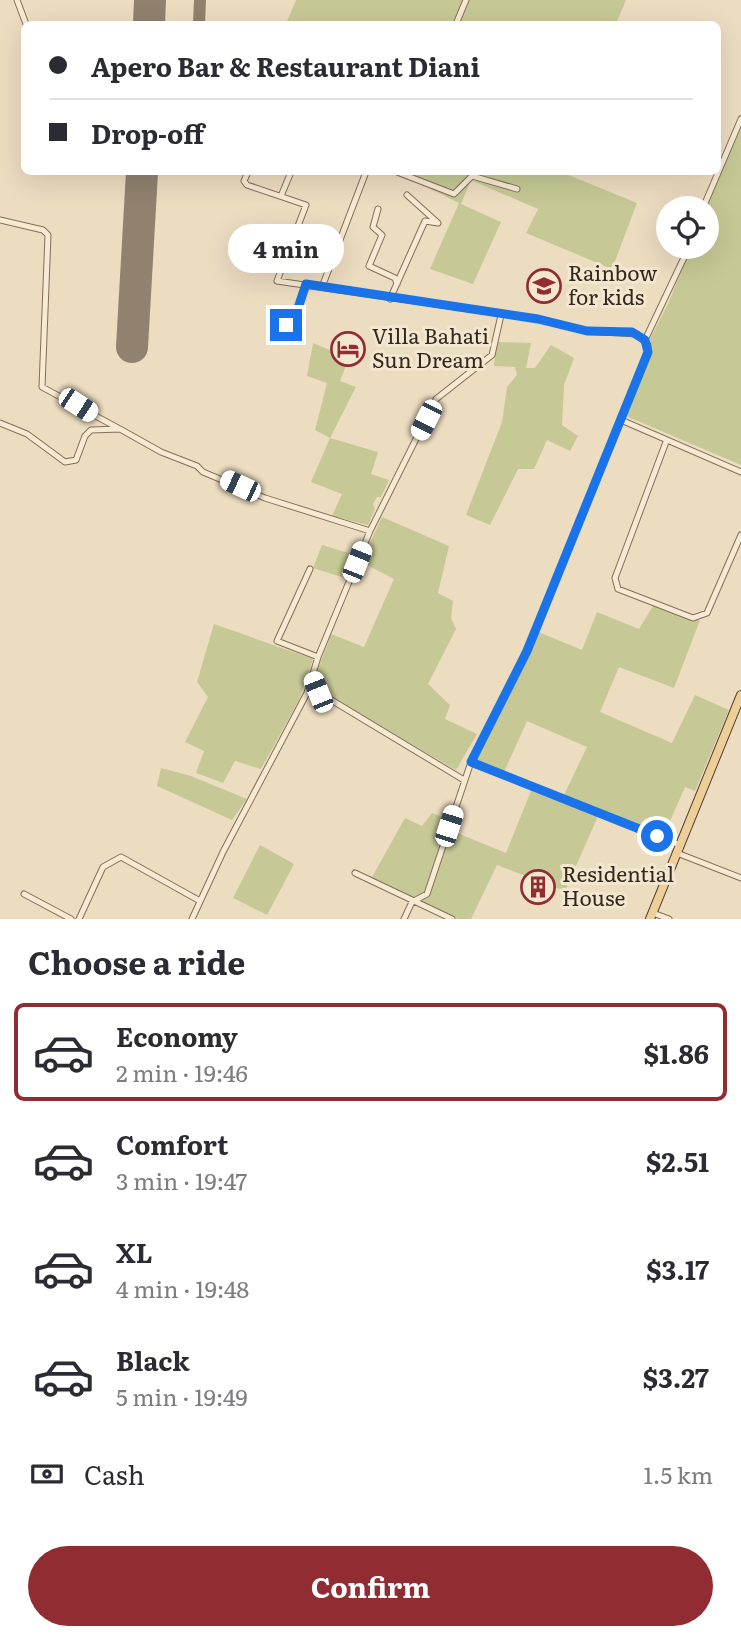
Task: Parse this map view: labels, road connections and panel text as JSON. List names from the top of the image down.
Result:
{
  "places": {
    "school or university": ["Rainbow for kids"],
    "hotel": ["Villa Bahati Sun Dream"],
    "building": ["Residential House"]
  },
  "page": {
    "banner": ["Apero Bar & Restaurant Diani", "Drop-off"],
    "bubble": "4 min",
    "heading": "Choose a ride",
    "list": [
      {
        "name": "Economy",
        "note": "2 min · 19:46",
        "value": "$1.86"
      },
      {
        "name": "Comfort",
        "note": "3 min · 19:47",
        "value": "$2.51"
      },
      {
        "name": "XL",
        "note": "4 min · 19:48",
        "value": "$3.17"
      },
      {
        "name": "Black",
        "note": "5 min · 19:49",
        "value": "$3.27"
      }
    ],
    "pay": ["Cash", "1.5 km"],
    "buttons": "Confirm"
  }
}
